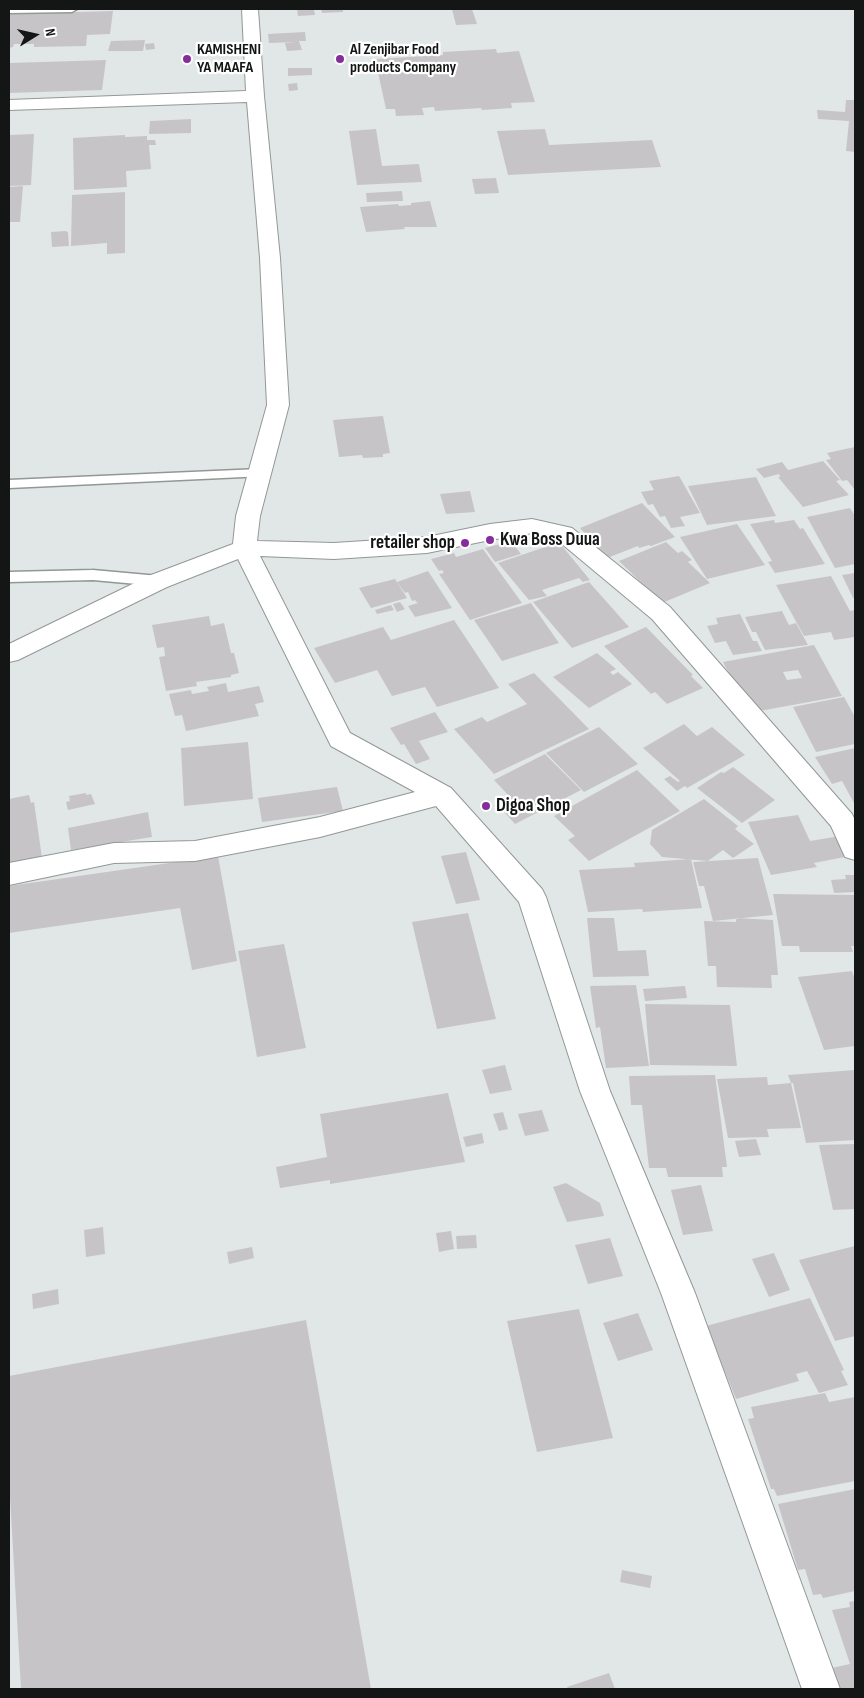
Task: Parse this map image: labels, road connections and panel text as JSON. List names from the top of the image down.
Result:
{
  "places": [
    "KAMISHENI YA MAAFA",
    "Al Zenjibar Food products Company",
    "Kwa Boss Duua",
    "retailer shop",
    "Digoa Shop"
  ],
  "north": "right"
}
